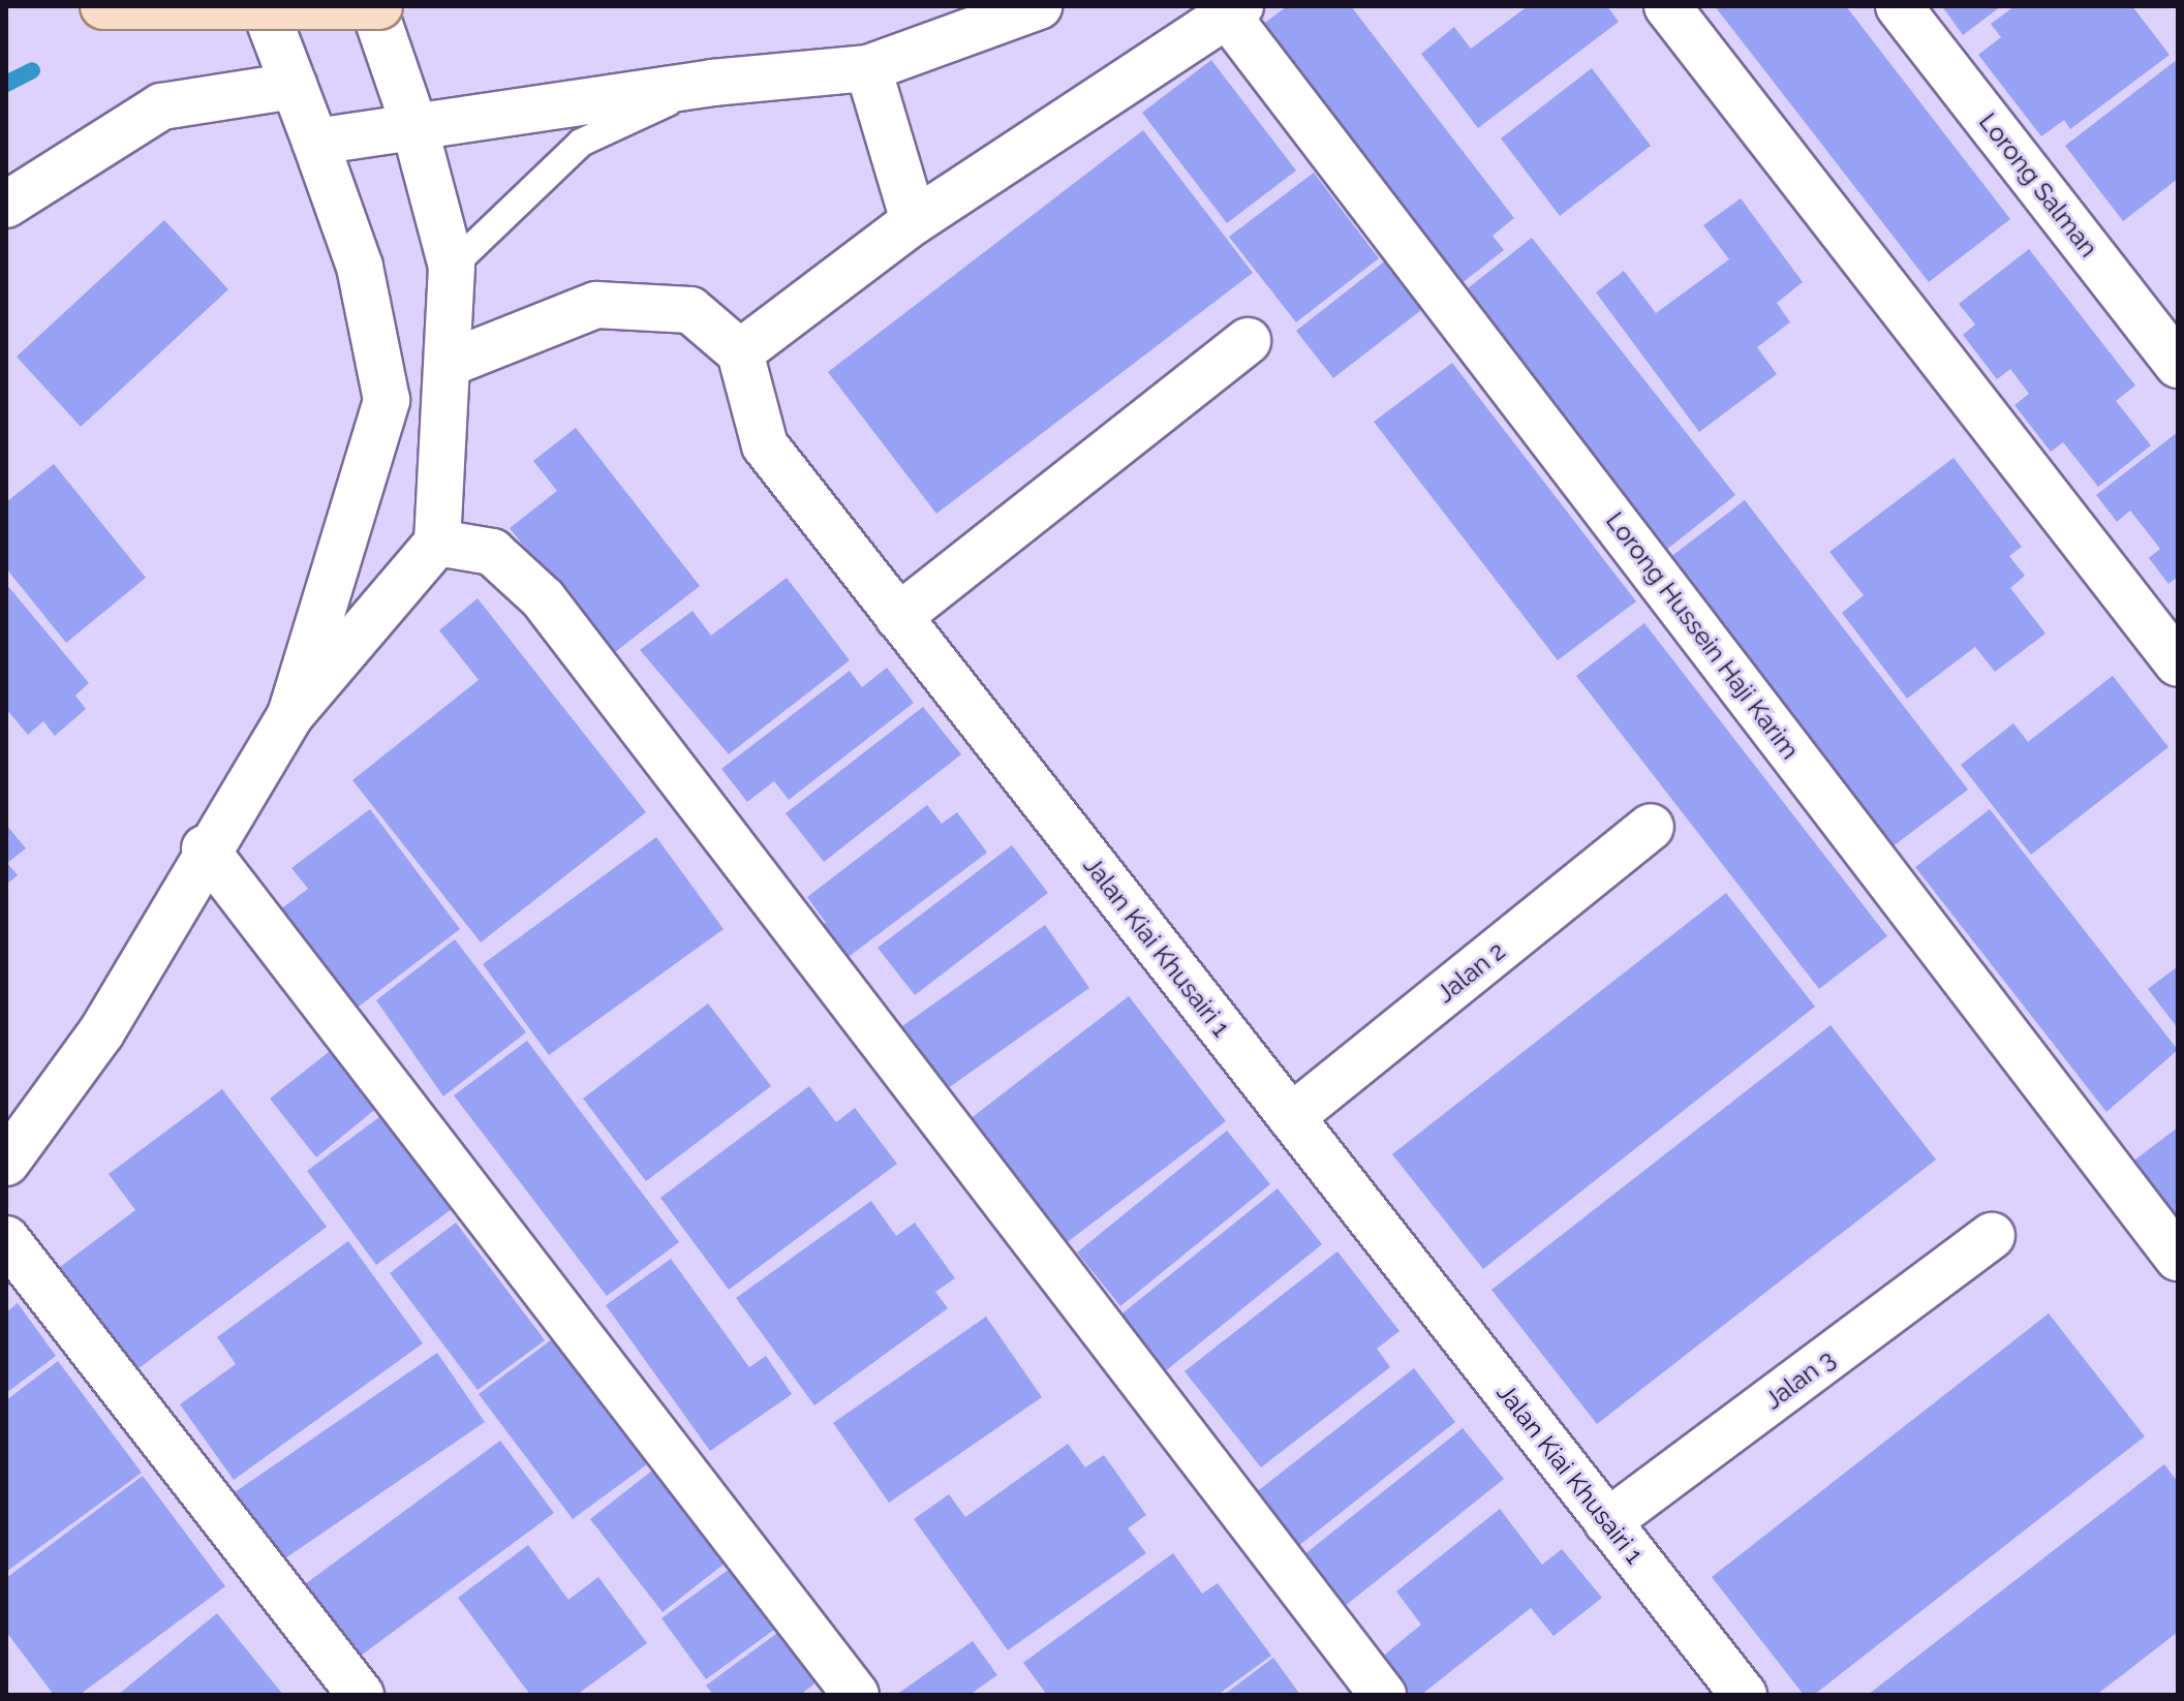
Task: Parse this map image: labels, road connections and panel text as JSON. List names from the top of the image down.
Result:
{
  "streets": {
    "street": [
      "Lorong Salman",
      "Lorong Hussein Haji Karim",
      "Jalan Kiai Khusairi 1",
      "Jalan 2",
      "Jalan 3"
    ]
  },
  "crossings": [
    ["Jalan Kiai Khusairi 1", "Jalan 2"],
    ["Jalan Kiai Khusairi 1", "Jalan 3"]
  ]
}
